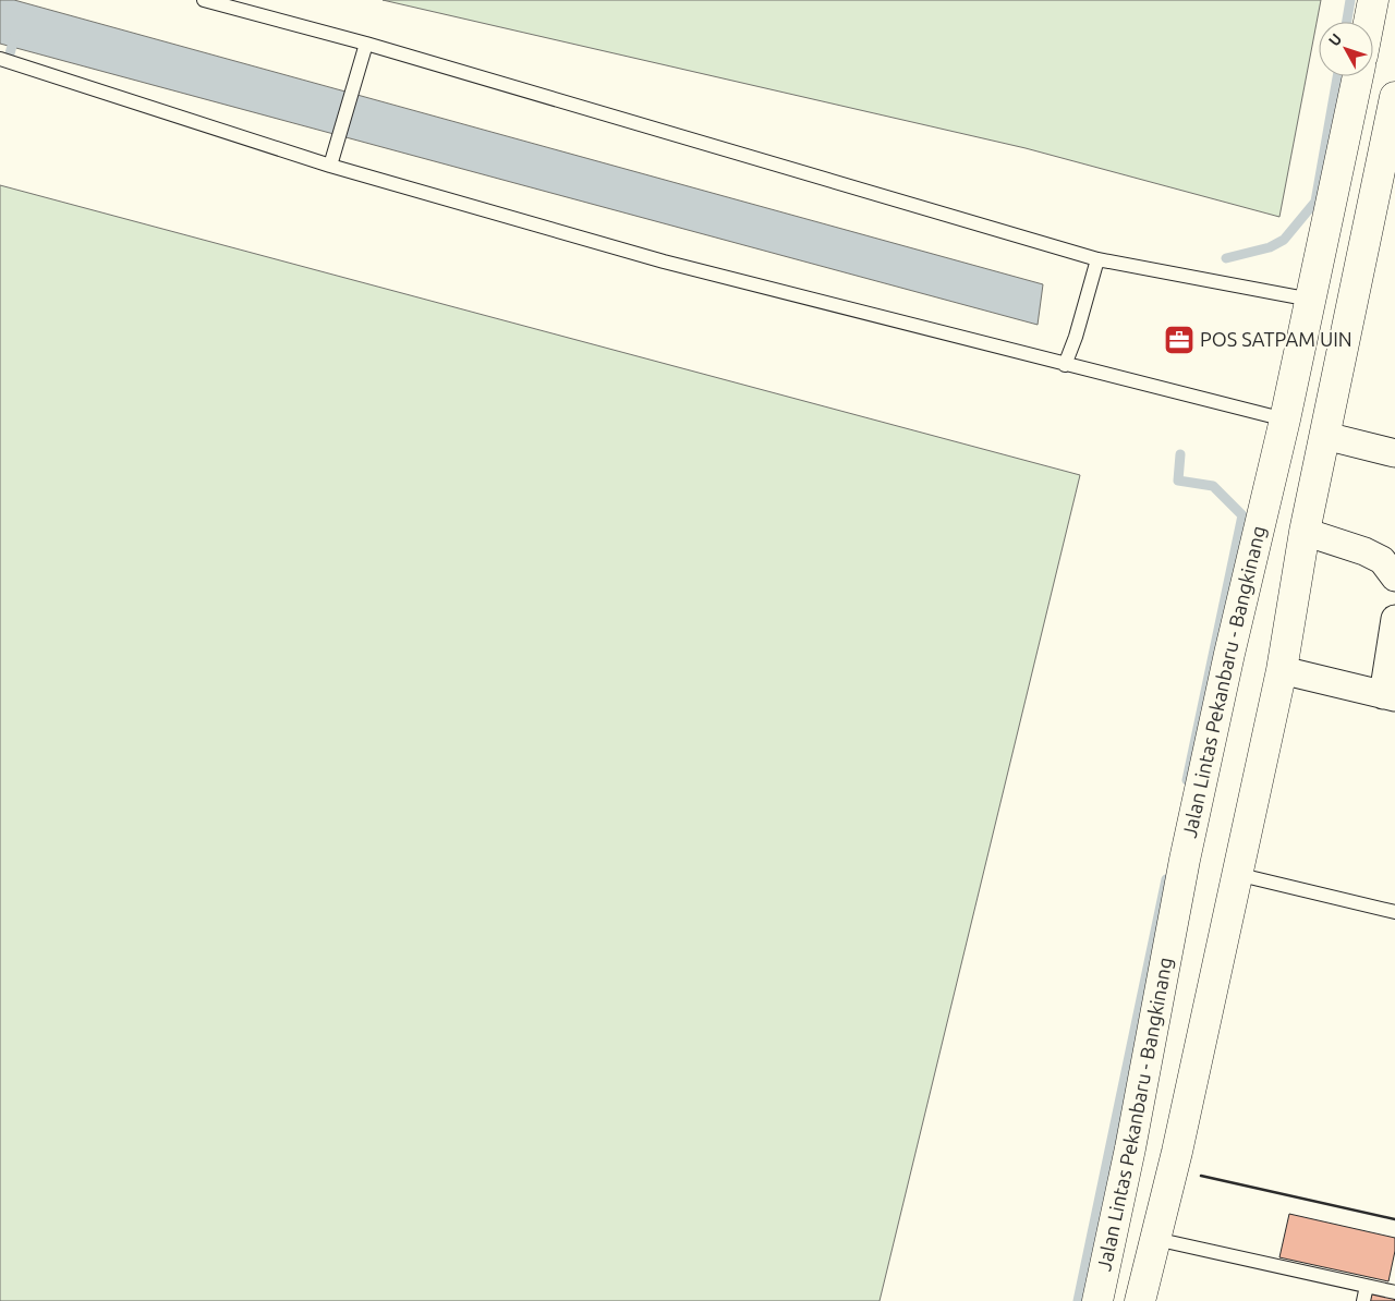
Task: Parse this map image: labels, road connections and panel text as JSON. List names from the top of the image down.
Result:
{
  "streets": {
    "highway": ["Jalan Lintas Pekanbaru - Bangkinang"]
  },
  "places": {
    "office": ["POS SATPAM UIN"]
  },
  "north": "top left"
}
